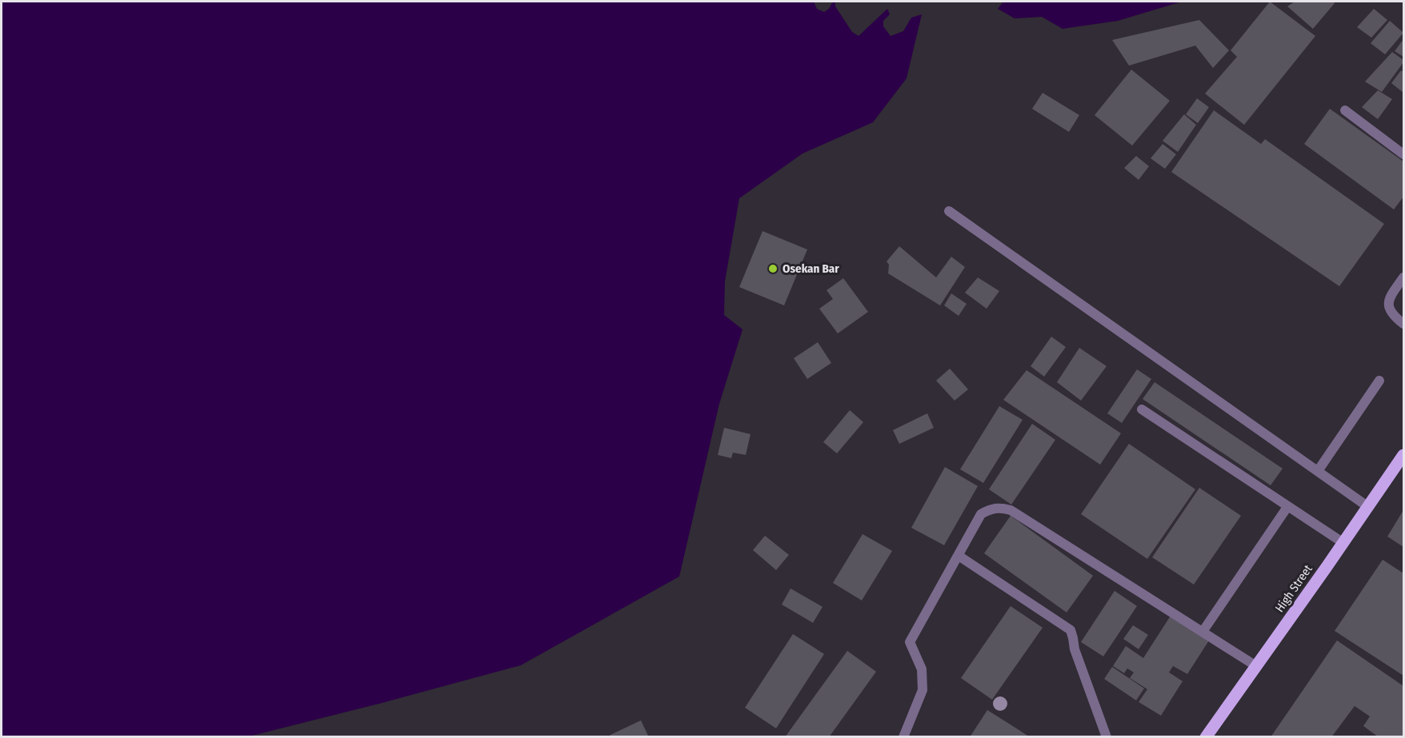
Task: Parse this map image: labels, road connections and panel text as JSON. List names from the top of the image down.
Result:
{
  "streets": {
    "main road": ["High Street"]
  },
  "places": ["Osekan Bar"]
}
